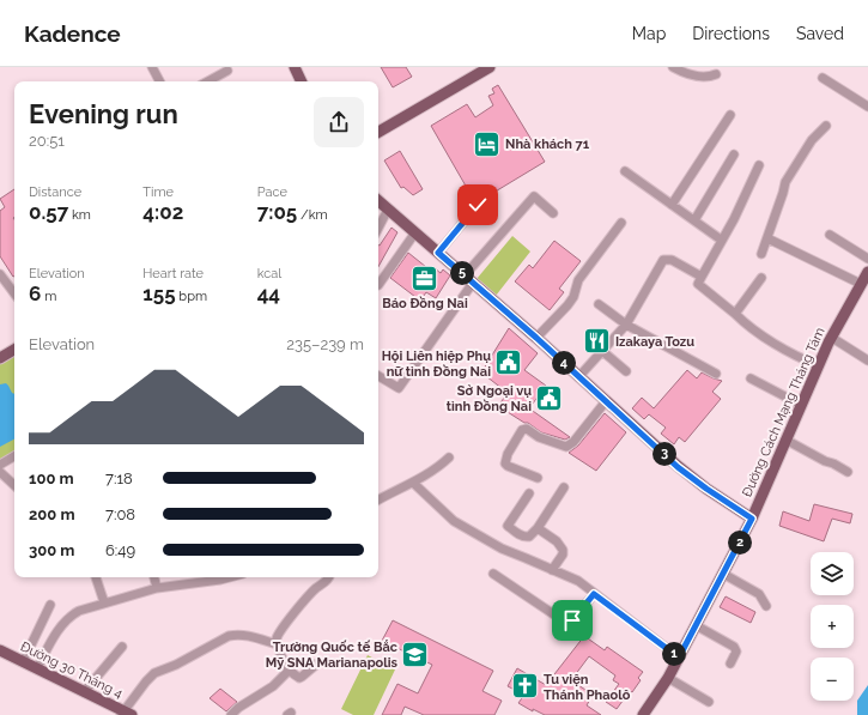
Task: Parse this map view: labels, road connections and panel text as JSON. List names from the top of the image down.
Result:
{
  "streets": {
    "main road": ["Đường Cách Mạng Tháng Tám", "Đường 30 Tháng 4"]
  },
  "places": {
    "hotel": ["Nhà khách 71"],
    "office": ["Báo Đồng Nai"],
    "restaurant": ["Izakaya Tozu"],
    "public building": ["Hội Liên hiệp Phụ nữ tỉnh Đồng Nai", "Sở Ngoại vụ tỉnh Đồng Nai"],
    "school or university": ["Trường Quốc tế Bắc Mỹ SNA Marianapolis"],
    "church": ["Tu viện Thánh Phaolô"]
  },
  "page": {
    "header": "Kadence",
    "nav": ["Map", "Directions", "Saved"],
    "heading": ["Evening run", "20:51"],
    "stats": [
      ["Distance", "0.57 km"],
      ["Time", "4:02"],
      ["Pace", "7:05 /km"],
      ["Elevation", "6 m"],
      ["Heart rate", "155 bpm"],
      ["kcal", "44"]
    ],
    "pins": [
      "5",
      "4",
      "3",
      "2",
      "1"
    ],
    "chart": ["Elevation", "235–239 m"],
    "list": [
      {
        "name": "100 m",
        "note": "7:18"
      },
      {
        "name": "200 m",
        "note": "7:08"
      },
      {
        "name": "300 m",
        "note": "6:49"
      }
    ],
    "map_buttons": ["+", "−"]
  }
}
